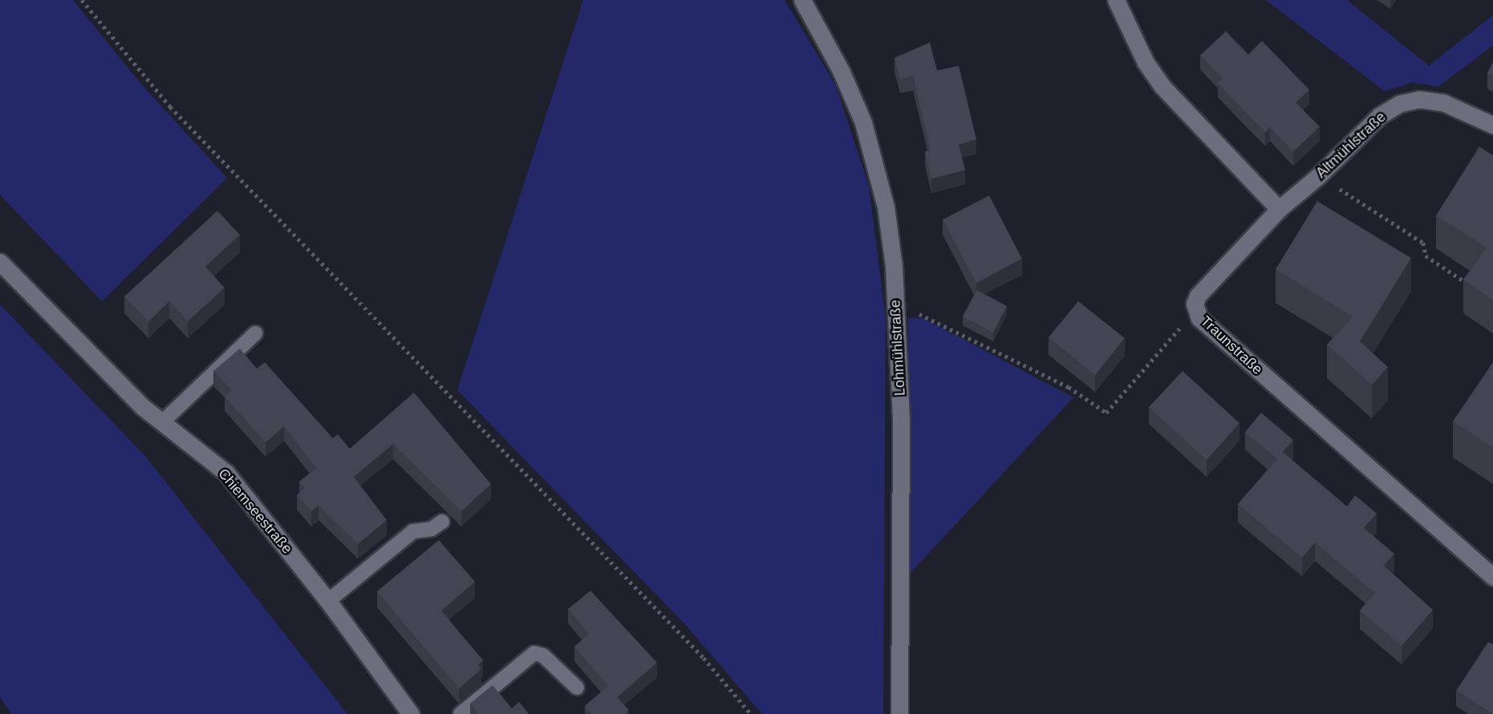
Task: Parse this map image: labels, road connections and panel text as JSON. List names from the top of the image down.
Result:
{
  "streets": {
    "street": [
      "Altmühlstraße",
      "Traunstraße",
      "Lohmühlstraße",
      "Chiemseestraße"
    ]
  },
  "crossings": [
    ["Altmühlstraße", "Traunstraße"]
  ]
}
